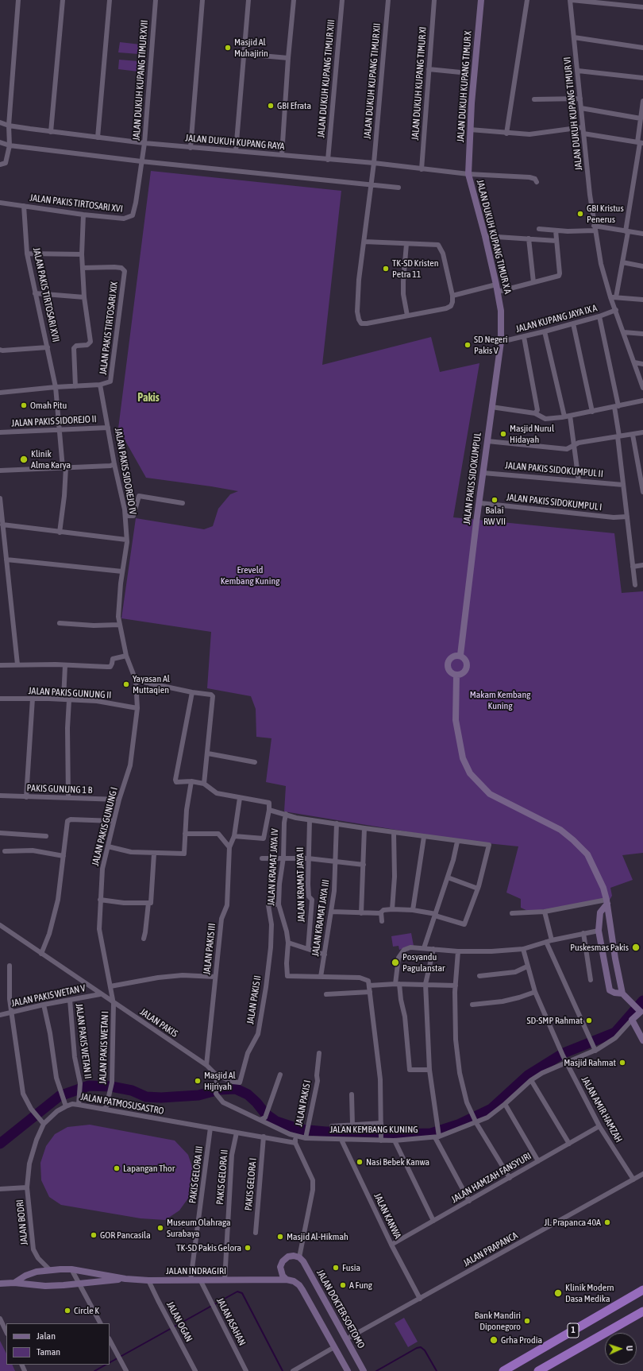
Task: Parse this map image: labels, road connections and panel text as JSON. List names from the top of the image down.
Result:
{
  "streets": {
    "highway": ["1"],
    "street": [
      "JALAN DUKUH KUPANG TIMUR XIII",
      "JALAN DUKUH KUPANG TIMUR XVII",
      "JALAN DUKUH KUPANG TIMUR XII",
      "JALAN DUKUH KUPANG TIMUR XI",
      "JALAN DUKUH KUPANG TIMUR X",
      "JALAN DUKUH KUPANG TIMUR VI",
      "JALAN DUKUH KUPANG RAYA",
      "JALAN PAKIS TIRTOSARI XVI",
      "JALAN DUKUH KUPANG TIMUR X A",
      "JALAN PAKIS TIRTOSARI XVII",
      "JALAN KUPANG JAYA IX A",
      "JALAN PAKIS TIRTOSARI XIX",
      "JALAN PAKIS SIDOREJO II",
      "JALAN PAKIS SIDOKUMPUL II",
      "JALAN PAKIS SIDOREJO IV",
      "JALAN PAKIS SIDOKUMPUL",
      "JALAN PAKIS SIDOKUMPUL I",
      "JALAN PAKIS GUNUNG II",
      "PAKIS GUNUNG 1 B",
      "JALAN PAKIS GUNUNG I",
      "JALAN KRAMAT JAYA IV",
      "JALAN KRAMAT JAYA II",
      "JALAN KRAMAT JAYA III",
      "JALAN PAKIS III",
      "JALAN PAKIS WETAN V",
      "JALAN PAKIS II",
      "JALAN PAKIS",
      "JALAN PAKIS WETAN II",
      "JALAN PAKIS WETAN I",
      "JALAN PAKIS I",
      "JALAN PATMOSUSASTRO",
      "JALAN AMIR HAMZAH",
      "JALAN KEMBANG KUNING",
      "PAKIS GELORA III",
      "PAKIS GELORA II",
      "JALAN HAMZAH FANSYURI",
      "PAKIS GELORA I",
      "JALAN KANWA",
      "JALAN BODRI",
      "JALAN PRAPANCA",
      "JALAN INDRAGIRI",
      "JALAN DOKTER SOETOMO",
      "JALAN OGAN",
      "JALAN ASAHAN"
    ]
  },
  "crossings": [
    ["JALAN DUKUH KUPANG TIMUR XIII", "JALAN DUKUH KUPANG RAYA"],
    ["JALAN DUKUH KUPANG TIMUR XVII", "JALAN DUKUH KUPANG RAYA"],
    ["JALAN DUKUH KUPANG TIMUR XVII", "JALAN PAKIS TIRTOSARI XVI"],
    ["JALAN DUKUH KUPANG TIMUR XII", "JALAN DUKUH KUPANG RAYA"],
    ["JALAN DUKUH KUPANG TIMUR XI", "JALAN DUKUH KUPANG RAYA"],
    ["JALAN DUKUH KUPANG TIMUR X", "JALAN DUKUH KUPANG RAYA"],
    ["JALAN DUKUH KUPANG TIMUR X", "JALAN DUKUH KUPANG TIMUR X A"],
    ["JALAN DUKUH KUPANG TIMUR VI", "JALAN KUPANG JAYA IX A"],
    ["JALAN DUKUH KUPANG RAYA", "JALAN DUKUH KUPANG TIMUR X A"],
    ["JALAN PAKIS TIRTOSARI XVI", "JALAN PAKIS TIRTOSARI XVII"],
    ["JALAN DUKUH KUPANG TIMUR X A", "JALAN PAKIS SIDOKUMPUL"],
    ["JALAN PAKIS TIRTOSARI XVII", "JALAN PAKIS SIDOREJO II"],
    ["JALAN KUPANG JAYA IX A", "JALAN PAKIS SIDOKUMPUL"],
    ["JALAN PAKIS TIRTOSARI XIX", "JALAN PAKIS SIDOREJO IV"],
    ["JALAN PAKIS SIDOREJO II", "JALAN PAKIS SIDOREJO IV"],
    ["JALAN PAKIS SIDOKUMPUL II", "JALAN PAKIS SIDOKUMPUL"],
    ["JALAN PAKIS SIDOREJO IV", "JALAN PAKIS GUNUNG I"],
    ["JALAN PAKIS SIDOKUMPUL", "JALAN PAKIS SIDOKUMPUL I"],
    ["JALAN PAKIS GUNUNG II", "JALAN PAKIS GUNUNG I"],
    ["PAKIS GUNUNG 1 B", "JALAN PAKIS GUNUNG I"],
    ["JALAN PAKIS GUNUNG I", "JALAN PAKIS"],
    ["JALAN PAKIS GUNUNG I", "JALAN PAKIS WETAN I"],
    ["JALAN KRAMAT JAYA IV", "JALAN KRAMAT JAYA III"],
    ["JALAN KRAMAT JAYA IV", "JALAN PAKIS II"],
    ["JALAN PAKIS III", "JALAN PAKIS"],
    ["JALAN PAKIS WETAN V", "JALAN PAKIS"],
    ["JALAN PAKIS WETAN V", "JALAN PAKIS WETAN II"],
    ["JALAN PAKIS II", "JALAN PAKIS"],
    ["JALAN PAKIS", "JALAN PAKIS WETAN I"],
    ["JALAN PAKIS WETAN II", "JALAN PATMOSUSASTRO"],
    ["JALAN PAKIS WETAN I", "JALAN PATMOSUSASTRO"],
    ["JALAN PAKIS I", "JALAN KEMBANG KUNING"],
    ["JALAN PATMOSUSASTRO", "PAKIS GELORA III"],
    ["JALAN PATMOSUSASTRO", "PAKIS GELORA II"],
    ["JALAN PATMOSUSASTRO", "PAKIS GELORA I"],
    ["JALAN PATMOSUSASTRO", "JALAN BODRI"],
    ["JALAN AMIR HAMZAH", "JALAN KEMBANG KUNING"],
    ["JALAN AMIR HAMZAH", "JALAN HAMZAH FANSYURI"],
    ["JALAN AMIR HAMZAH", "JALAN PRAPANCA"],
    ["JALAN KEMBANG KUNING", "JALAN KANWA"],
    ["PAKIS GELORA III", "JALAN INDRAGIRI"],
    ["PAKIS GELORA II", "JALAN INDRAGIRI"],
    ["JALAN HAMZAH FANSYURI", "JALAN KANWA"],
    ["JALAN KANWA", "JALAN PRAPANCA"],
    ["JALAN BODRI", "JALAN INDRAGIRI"],
    ["JALAN PRAPANCA", "JALAN DOKTER SOETOMO"],
    ["JALAN INDRAGIRI", "JALAN OGAN"],
    ["JALAN INDRAGIRI", "JALAN ASAHAN"]
  ],
  "districts": ["Pakis"],
  "parks": ["Ereveld Kembang Kuning", "Makam Kembang Kuning"],
  "places": [
    "Masjid Al Muhajirin",
    "GBI Efrata",
    "GBI Kristus Penerus",
    "TK-SD Kristen Petra 11",
    "SD Negeri Pakis V",
    "Omah Pitu",
    "Masjid Nurul Hidayah",
    "Klinik Alma Karya",
    "Balai RW VII",
    "Yayasan Al Muttaqien",
    "Puskesmas Pakis",
    "Posyandu Pagulanstar",
    "SD-SMP Rahmat",
    "Masjid Rahmat",
    "Masjid Al Hijriyah",
    "Nasi Bebek Kanwa",
    "Lapangan Thor",
    "Jl. Prapanca 40A",
    "Museum Olahraga Surabaya",
    "GOR Pancasila",
    "Masjid Al-Hikmah",
    "TK-SD Pakis Gelora",
    "Fusia",
    "A Fung",
    "Klinik Modern Dasa Medika",
    "Circle K",
    "Bank Mandiri Diponegoro",
    "Grha Prodia"
  ],
  "legend": ["Jalan", "Taman"],
  "north": "right"
}
